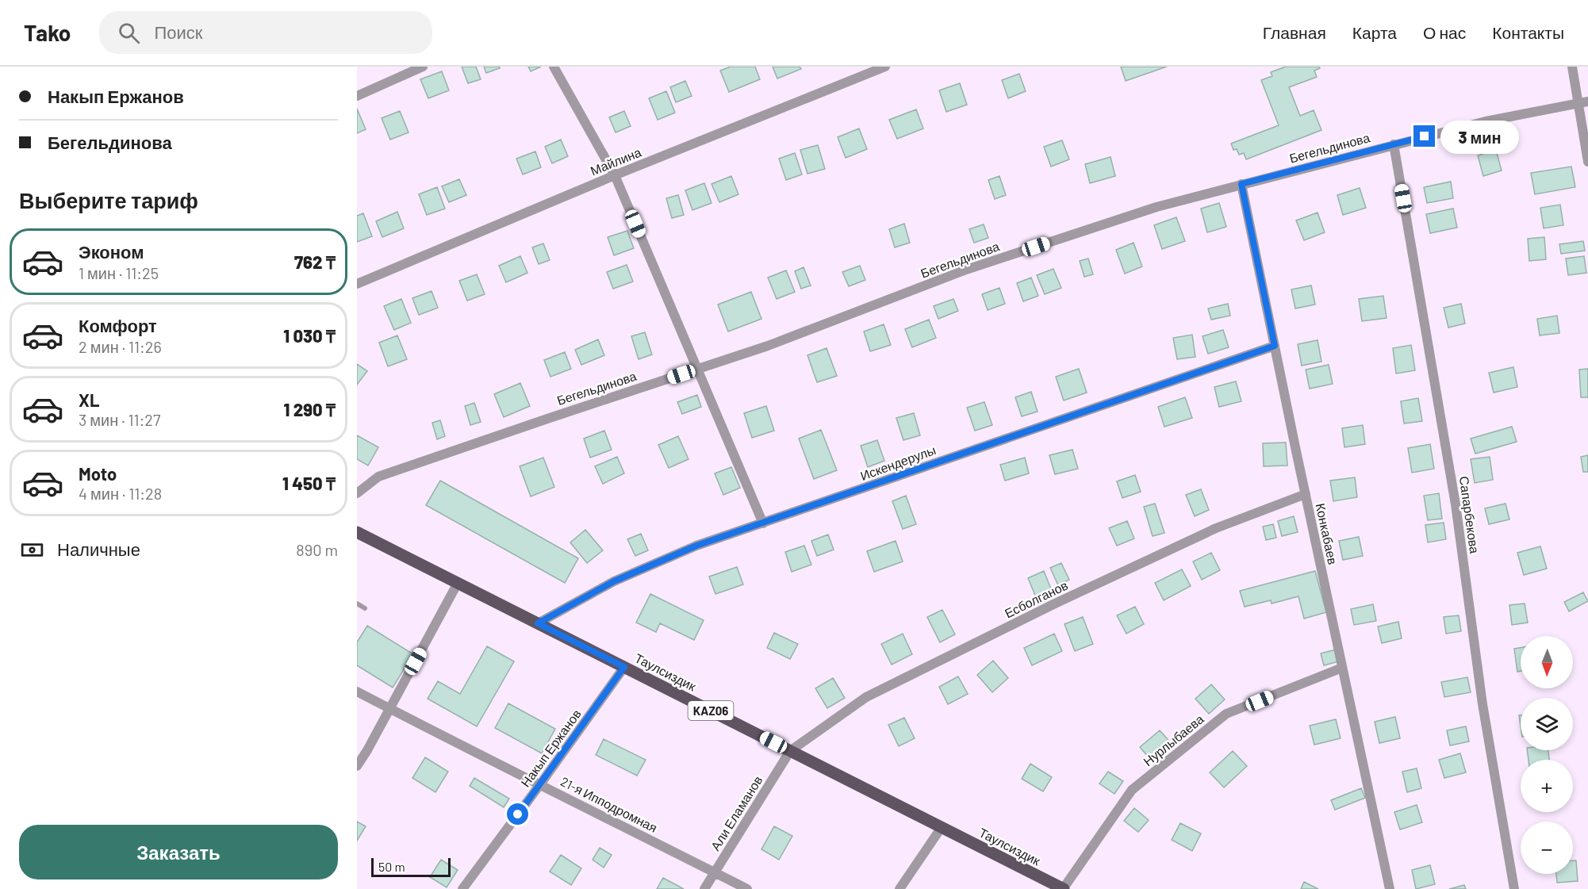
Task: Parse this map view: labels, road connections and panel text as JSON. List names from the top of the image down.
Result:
{
  "streets": {
    "main road": ["Таулсиздик", "KAZ06"],
    "street": [
      "Бегельдинова",
      "Майлина",
      "Искендерулы",
      "Сапарбекова",
      "Конкабаев",
      "Есболганов",
      "Нурлыбаева",
      "Накып Ержанов",
      "21-я Ипподромная",
      "Али Еламанов"
    ]
  },
  "crossings": [
    ["Бегельдинова", "Сапарбекова"],
    ["Бегельдинова", "Конкабаев"],
    ["Искендерулы", "Конкабаев"],
    ["Искендерулы", "Таулсиздик"],
    ["Конкабаев", "Есболганов"],
    ["Конкабаев", "Нурлыбаева"],
    ["Есболганов", "Таулсиздик"],
    ["Есболганов", "Али Еламанов"],
    ["Таулсиздик", "Нурлыбаева"],
    ["Таулсиздик", "Накып Ержанов"],
    ["Таулсиздик", "Али Еламанов"],
    ["Накып Ержанов", "21-я Ипподромная"],
    ["21-я Ипподромная", "Али Еламанов"]
  ],
  "scale_bar": "50 m",
  "north": "bottom",
  "page": {
    "header": "Tako",
    "search": "Поиск",
    "nav": [
      "Главная",
      "Карта",
      "О нас",
      "Контакты"
    ],
    "banner": ["Накып Ержанов", "Бегельдинова"],
    "bubble": "3 мин",
    "heading": "Выберите тариф",
    "list": [
      {
        "name": "Эконом",
        "note": "1 мин · 11:25",
        "value": "762 ₸"
      },
      {
        "name": "Комфорт",
        "note": "2 мин · 11:26",
        "value": "1 030 ₸"
      },
      {
        "name": "XL",
        "note": "3 мин · 11:27",
        "value": "1 290 ₸"
      },
      {
        "name": "Moto",
        "note": "4 мин · 11:28",
        "value": "1 450 ₸"
      }
    ],
    "pay": ["Наличные", "890 m"],
    "map_buttons": ["+", "−"],
    "buttons": "Заказать",
    "scale": "50 m"
  }
}
